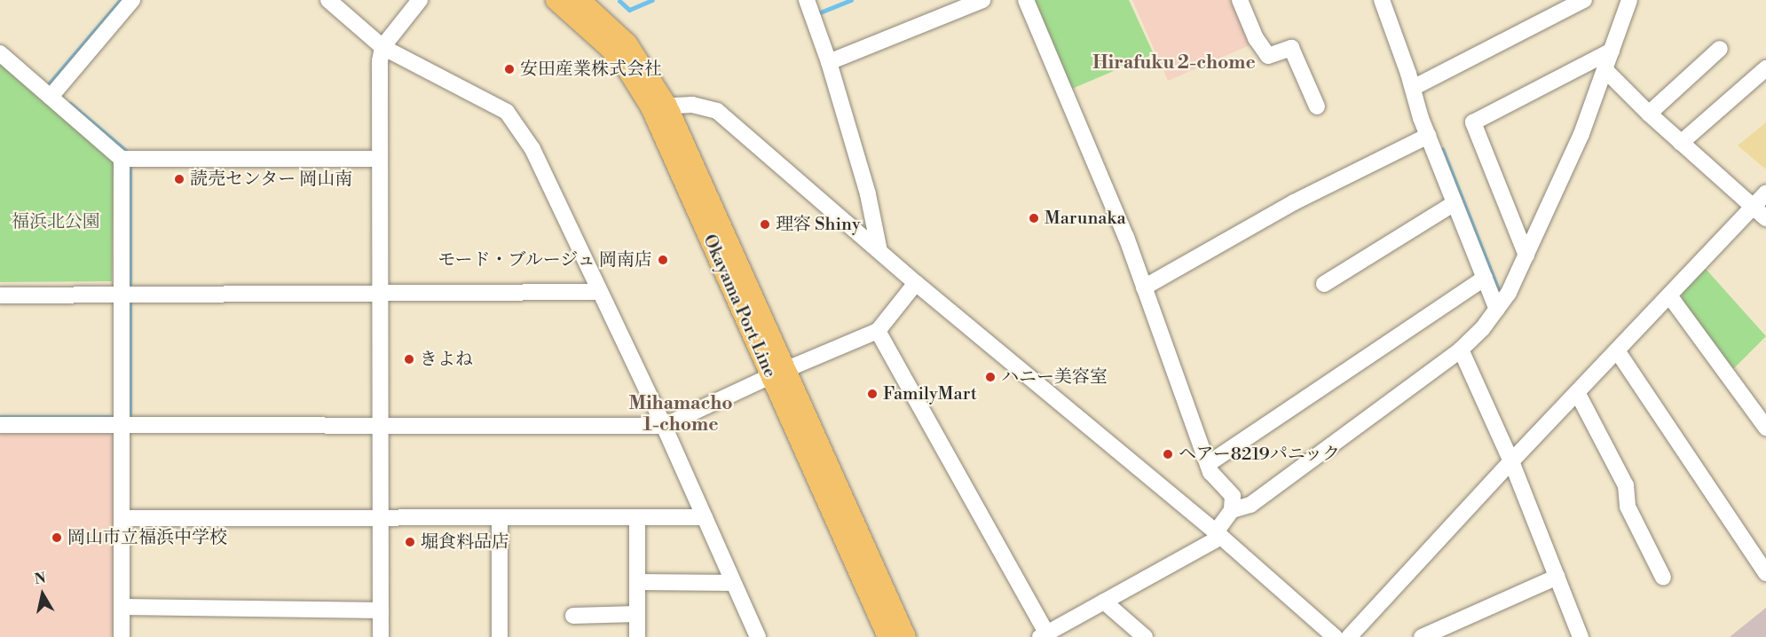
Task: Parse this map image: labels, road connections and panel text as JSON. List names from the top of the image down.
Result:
{
  "streets": {
    "main road": ["Okayama Port Line"]
  },
  "districts": ["Hirafuku 2-chome", "Mihamacho 1-chome"],
  "parks": ["福浜北公園"],
  "places": [
    "安田産業株式会社",
    "読売センター 岡山南",
    "Marunaka",
    "理容 Shiny",
    "モード・ブルージュ 岡南店",
    "きよね",
    "ハニー美容室",
    "FamilyMart",
    "ヘアー8219パニック",
    "岡山市立福浜中学校",
    "堀食料品店"
  ],
  "north": "top"
}
